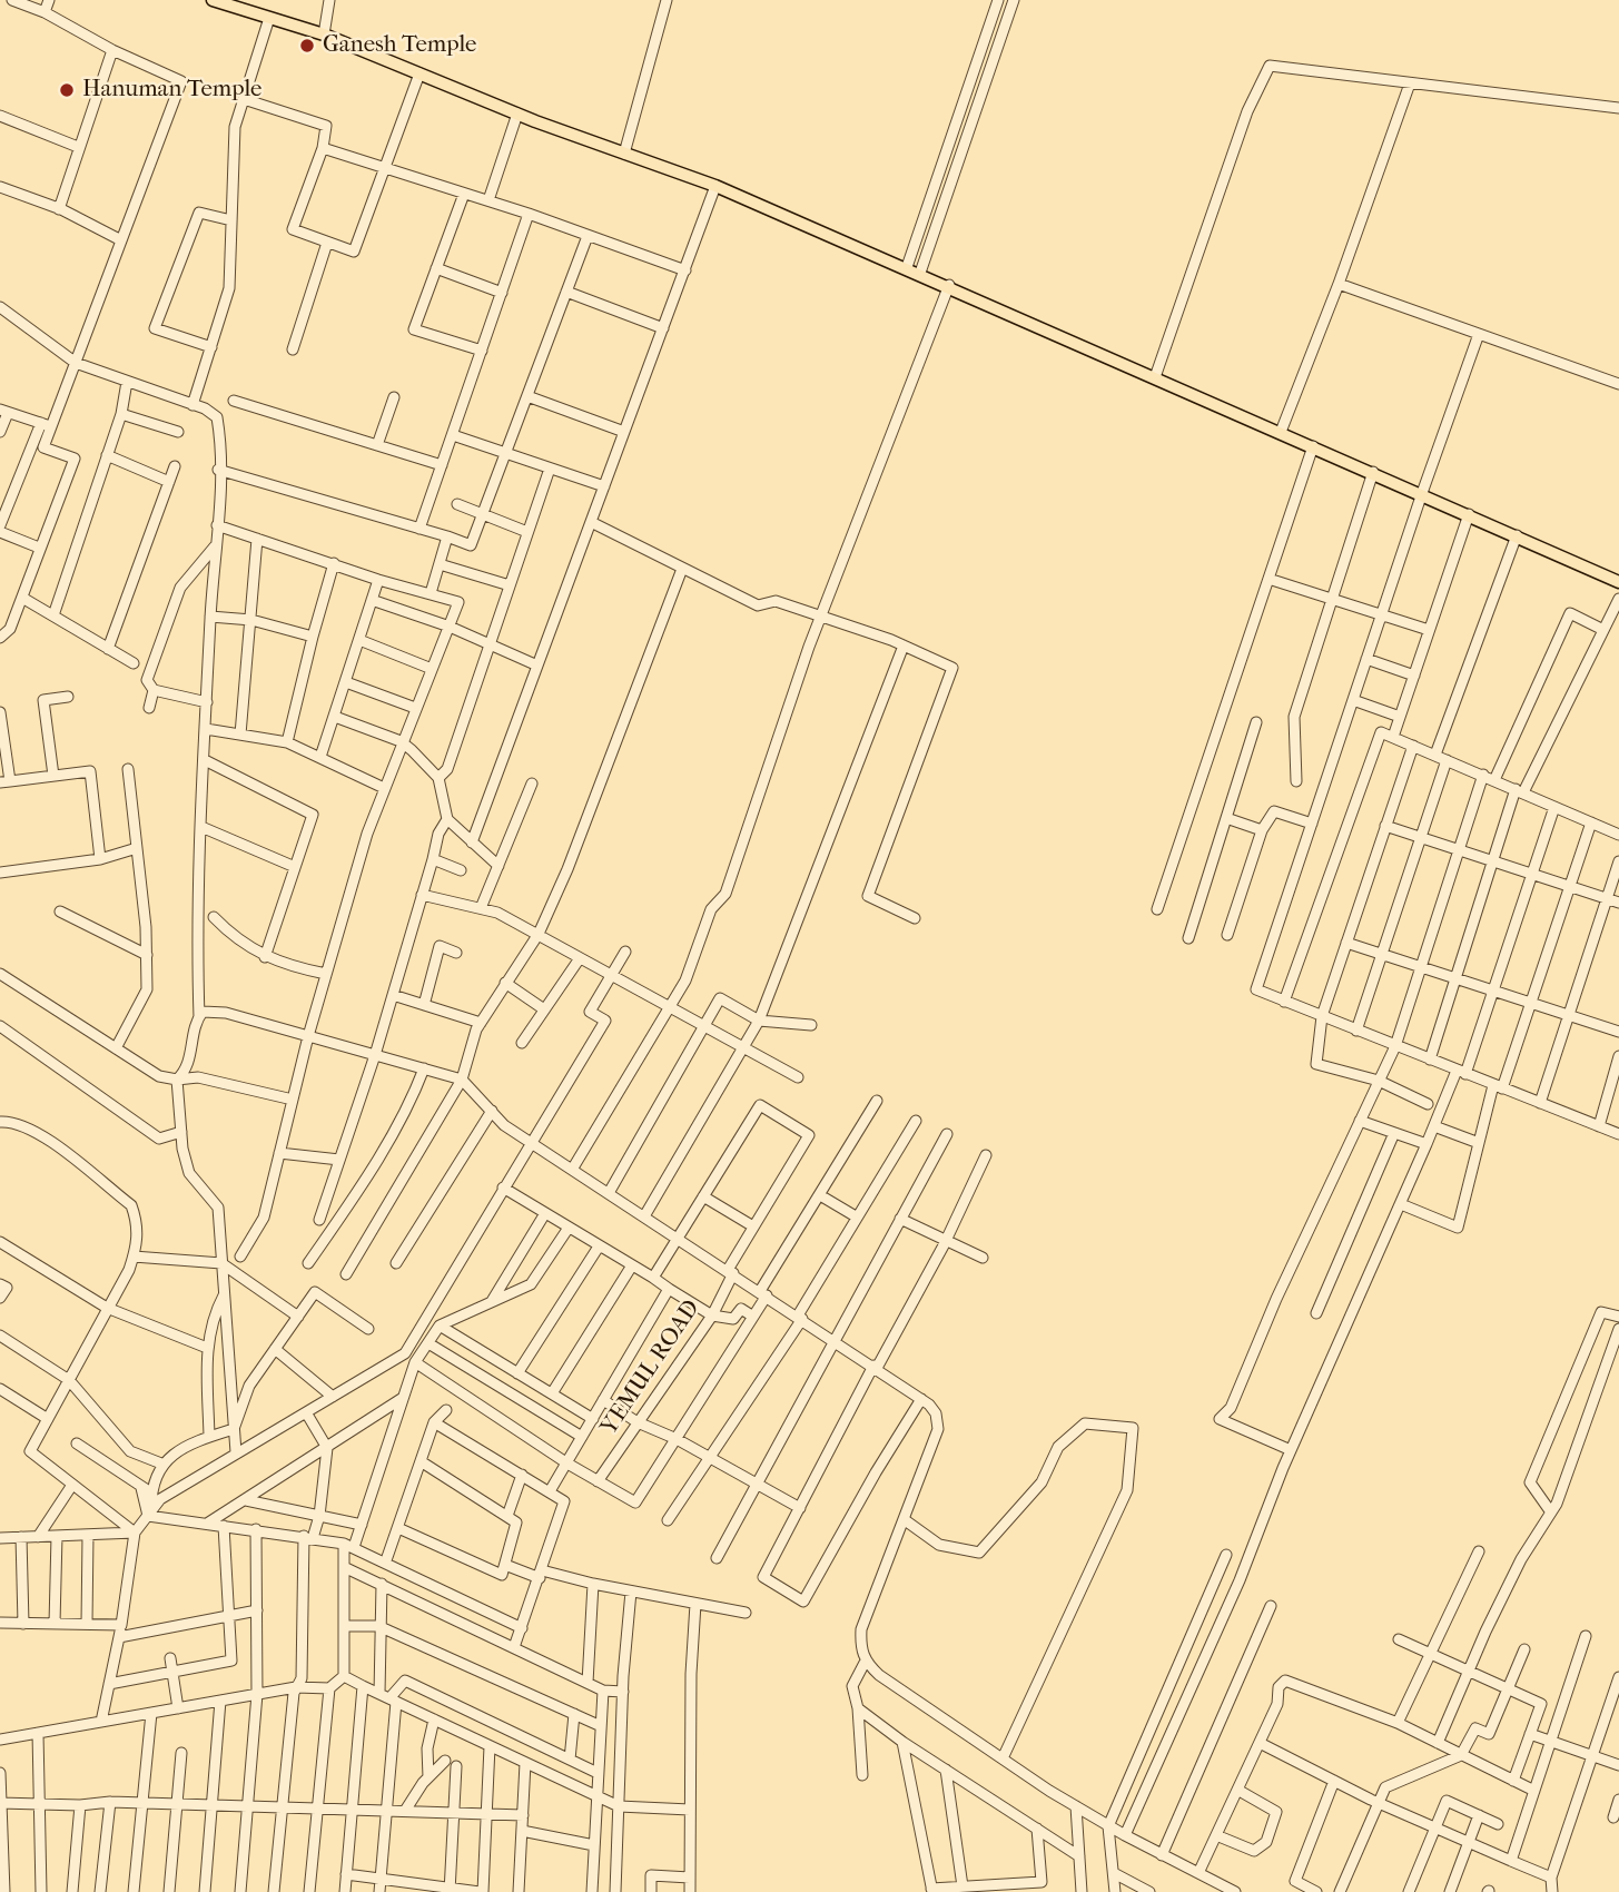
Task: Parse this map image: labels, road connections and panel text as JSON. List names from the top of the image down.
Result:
{
  "streets": {
    "street": ["YEMUL ROAD"]
  },
  "places": ["Ganesh Temple", "Hanuman Temple"]
}
